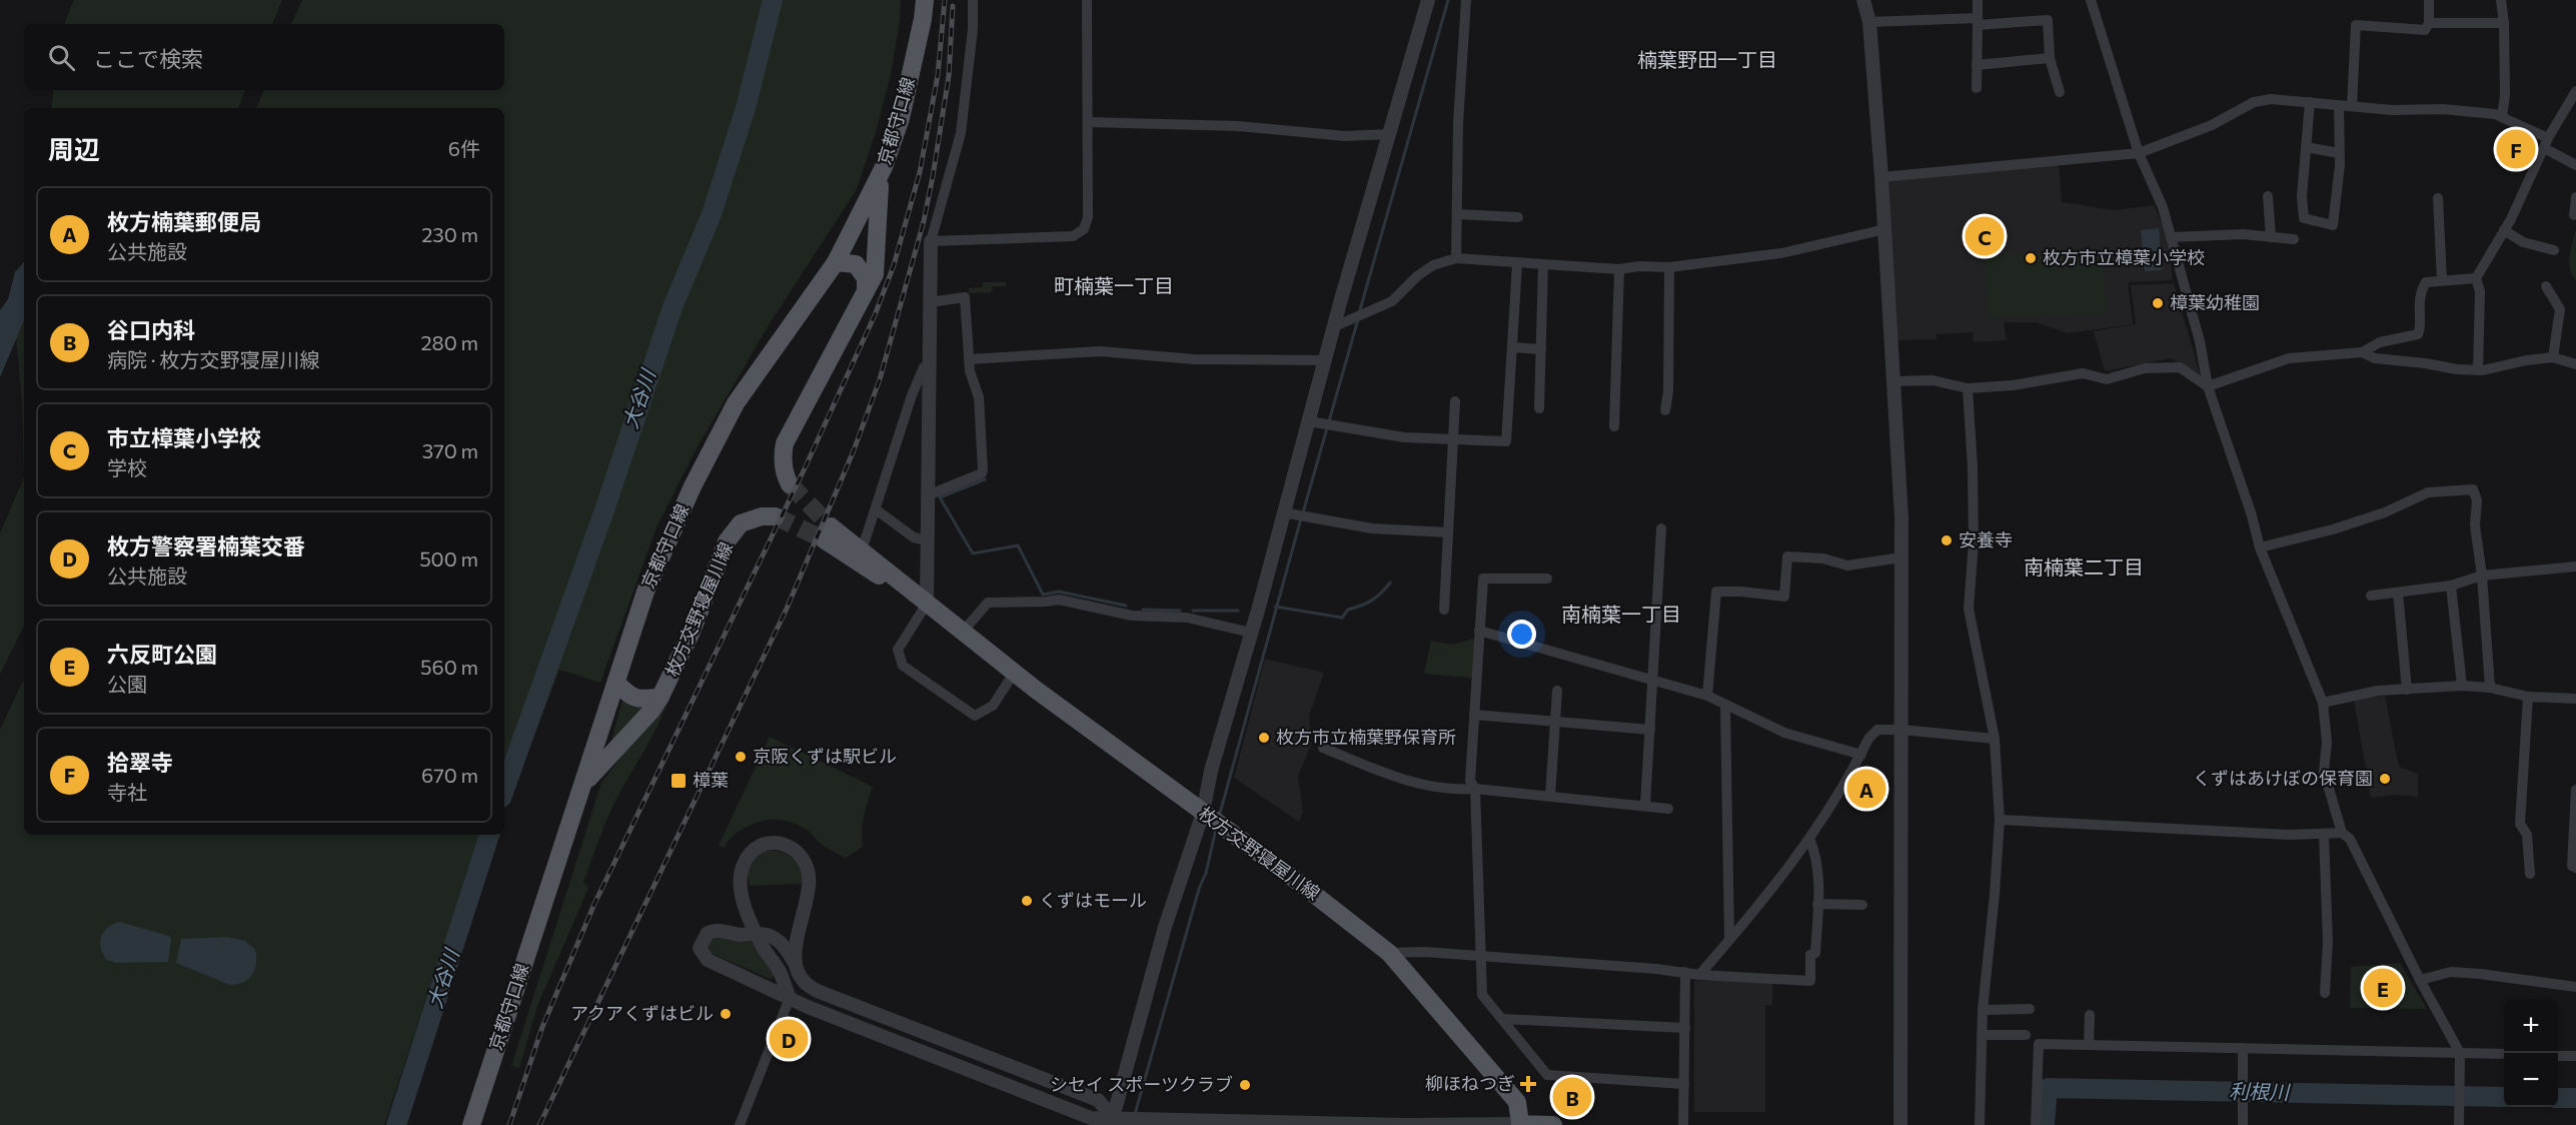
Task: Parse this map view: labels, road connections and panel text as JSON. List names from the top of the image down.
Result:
{
  "streets": {
    "main road": ["京都守口線", "枚方交野寝屋川線"]
  },
  "crossings": [
    ["京都守口線", "枚方交野寝屋川線"]
  ],
  "districts": [
    "楠葉野田一丁目",
    "町楠葉一丁目",
    "南楠葉二丁目",
    "南楠葉一丁目"
  ],
  "water": ["大谷川", "利根川"],
  "places": {
    "other": [
      "枚方市立樟葉小学校",
      "樟葉幼稚園",
      "安養寺",
      "枚方市立楠葉野保育所",
      "京阪くずは駅ビル",
      "くずはあけぼの保育園",
      "くずはモール",
      "アクアくずはビル",
      "シセイ スポーツクラブ"
    ],
    "transit": ["樟葉"],
    "health": ["柳ほねつぎ"]
  },
  "page": {
    "search": "ここで検索",
    "heading": ["周辺", "6件"],
    "pins": [
      "F",
      "C",
      "A",
      "E",
      "D",
      "B"
    ],
    "list": [
      {
        "mark": "A",
        "name": "枚方楠葉郵便局",
        "note": "公共施設",
        "value": "230 m"
      },
      {
        "mark": "B",
        "name": "谷口内科",
        "note": "病院 · 枚方交野寝屋川線",
        "value": "280 m"
      },
      {
        "mark": "C",
        "name": "市立樟葉小学校",
        "note": "学校",
        "value": "370 m"
      },
      {
        "mark": "D",
        "name": "枚方警察署楠葉交番",
        "note": "公共施設",
        "value": "500 m"
      },
      {
        "mark": "E",
        "name": "六反町公園",
        "note": "公園",
        "value": "560 m"
      },
      {
        "mark": "F",
        "name": "拾翠寺",
        "note": "寺社",
        "value": "670 m"
      }
    ],
    "map_buttons": ["+", "−"]
  }
}
